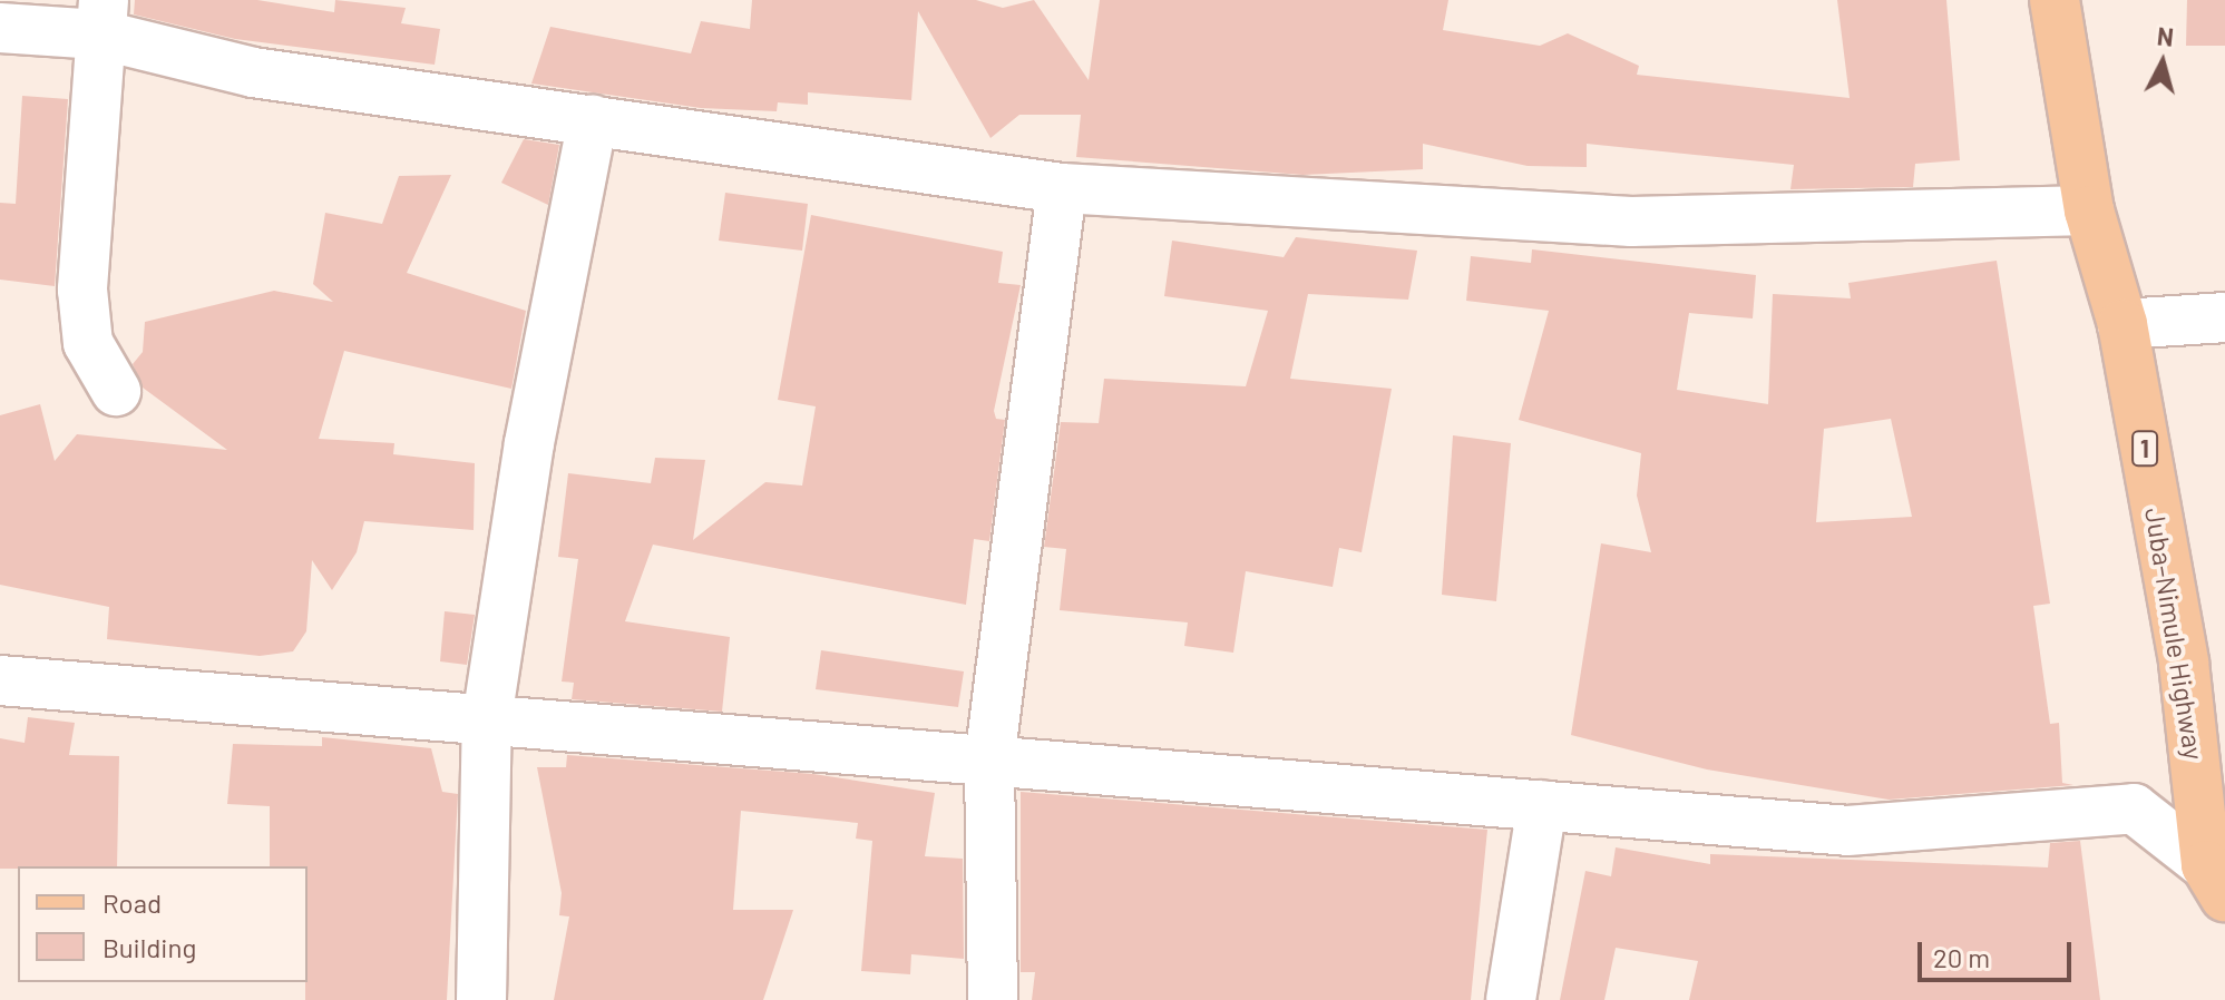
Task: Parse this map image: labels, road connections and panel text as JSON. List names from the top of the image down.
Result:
{
  "streets": {
    "main road": ["1", "Juba–Nimule Highway"]
  },
  "legend": ["Road", "Building"],
  "scale_bar": "20 m",
  "north": "top"
}
